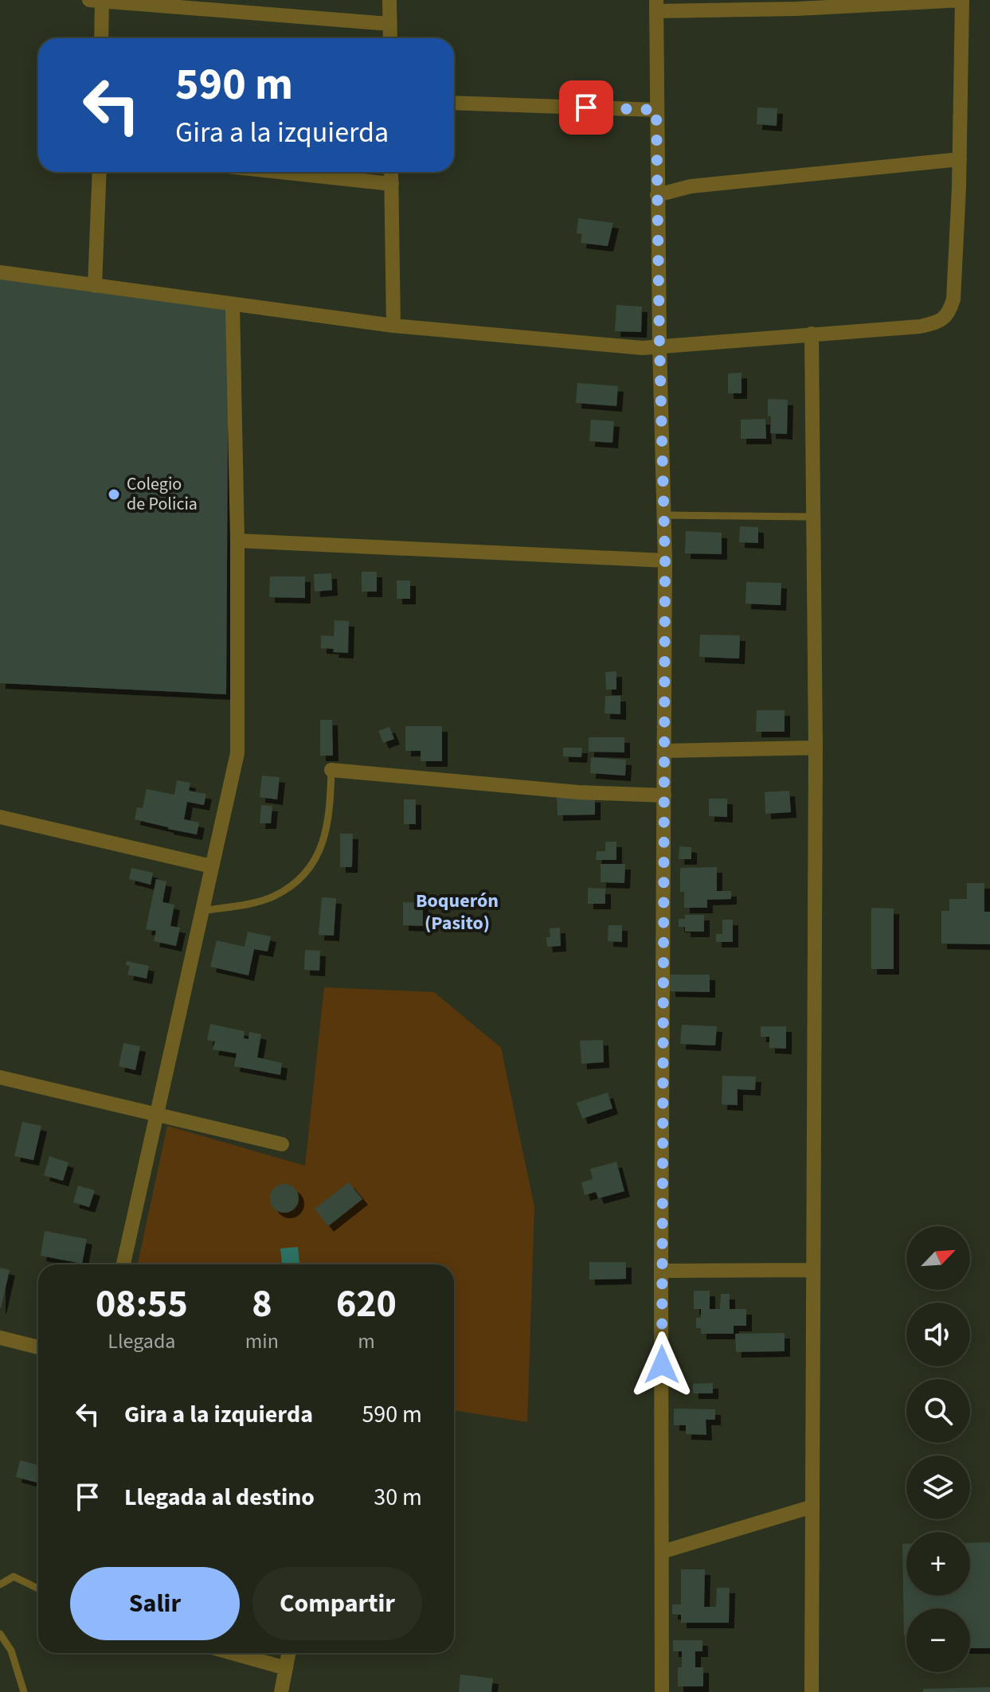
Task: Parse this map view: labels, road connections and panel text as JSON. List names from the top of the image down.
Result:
{
  "districts": ["Boquerón (Pasito)"],
  "places": ["Colegio de Policia"],
  "north": "top right",
  "page": {
    "turn": ["590 m", "Gira a la izquierda"],
    "map_buttons": ["+", "−"],
    "eta": [
      "08:55",
      "Llegada",
      "8",
      "min",
      "620",
      "m"
    ],
    "list": [
      {
        "name": "Gira a la izquierda",
        "value": "590 m"
      },
      {
        "name": "Llegada al destino",
        "value": "30 m"
      }
    ],
    "buttons": ["Salir", "Compartir"]
  }
}
